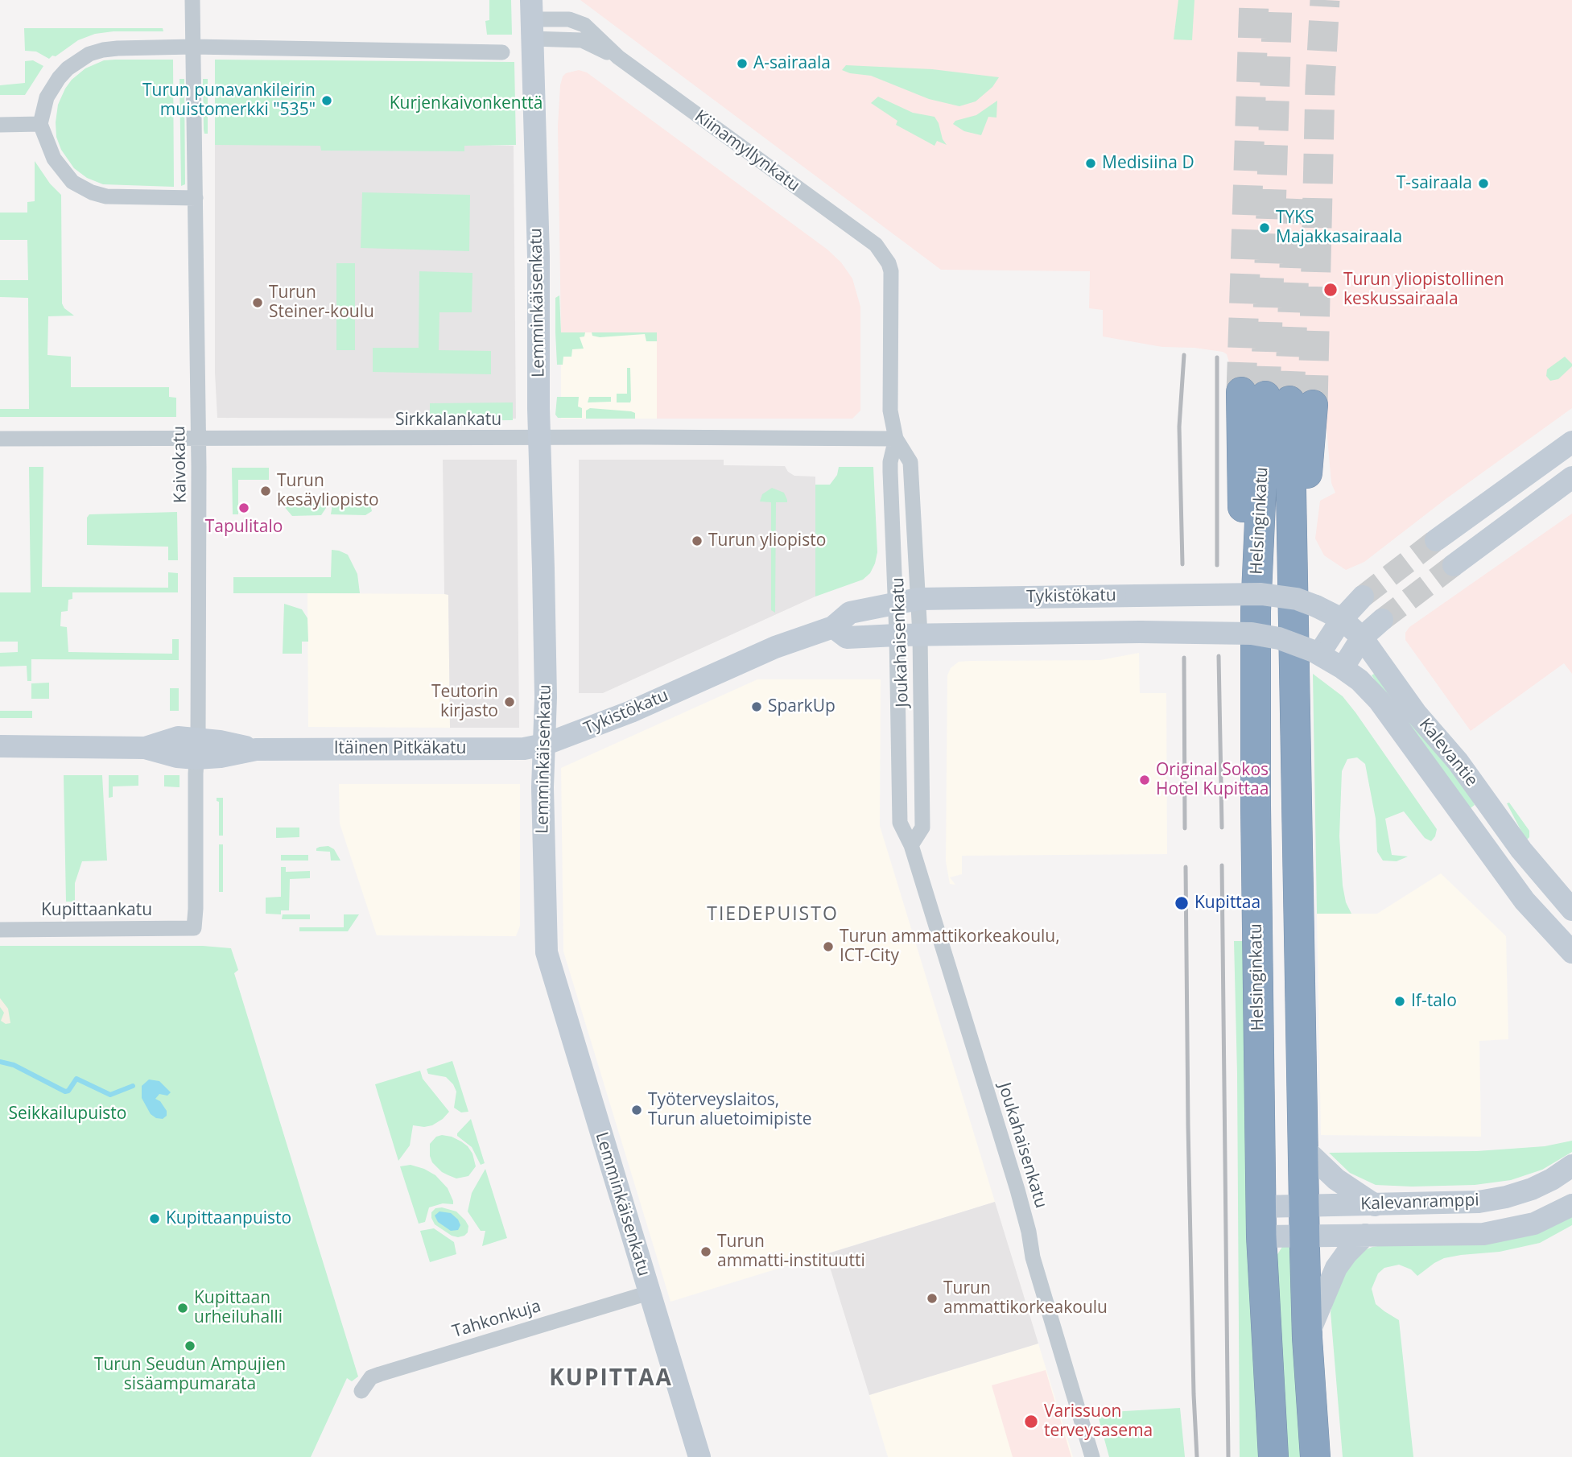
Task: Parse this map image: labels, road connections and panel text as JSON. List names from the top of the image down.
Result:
{
  "streets": {
    "highway": ["Helsinginkatu"],
    "main road": [
      "Lemminkäisenkatu",
      "Tykistökatu",
      "Itäinen Pitkäkatu",
      "Kalevantie",
      "Kalevanramppi"
    ],
    "street": [
      "Kiinamyllynkatu",
      "Sirkkalankatu",
      "Kaivokatu",
      "Joukahaisenkatu",
      "Kupittaankatu",
      "Tahkonkuja"
    ]
  },
  "crossings": [
    ["Kiinamyllynkatu", "Lemminkäisenkatu"],
    ["Kiinamyllynkatu", "Joukahaisenkatu"],
    ["Lemminkäisenkatu", "Sirkkalankatu"],
    ["Lemminkäisenkatu", "Tykistökatu"],
    ["Lemminkäisenkatu", "Itäinen Pitkäkatu"],
    ["Lemminkäisenkatu", "Tahkonkuja"],
    ["Sirkkalankatu", "Kaivokatu"],
    ["Sirkkalankatu", "Joukahaisenkatu"],
    ["Kaivokatu", "Itäinen Pitkäkatu"],
    ["Kaivokatu", "Kupittaankatu"],
    ["Helsinginkatu", "Kalevanramppi"],
    ["Tykistökatu", "Joukahaisenkatu"],
    ["Tykistökatu", "Itäinen Pitkäkatu"],
    ["Tykistökatu", "Kalevantie"]
  ],
  "districts": ["TIEDEPUISTO", "KUPITTAA"],
  "parks": ["Kurjenkaivonkenttä", "Seikkailupuisto"],
  "places": [
    "A-sairaala",
    "Turun punavankileirin muistomerkki \"535\"",
    "Medisiina D",
    "T-sairaala",
    "TYKS Majakkasairaala",
    "Turun yliopistollinen keskussairaala",
    "Turun Steiner-koulu",
    "Turun kesäyliopisto",
    "Tapulitalo",
    "Turun yliopisto",
    "Teutorin kirjasto",
    "SparkUp",
    "Original Sokos Hotel Kupittaa",
    "Kupittaa",
    "Turun ammattikorkeakoulu, ICT-City",
    "If-talo",
    "Työterveyslaitos, Turun aluetoimipiste",
    "Kupittaanpuisto",
    "Turun ammatti-instituutti",
    "Turun ammattikorkeakoulu",
    "Kupittaan urheiluhalli",
    "Turun Seudun Ampujien sisäampumarata",
    "Varissuon terveysasema"
  ]
}
